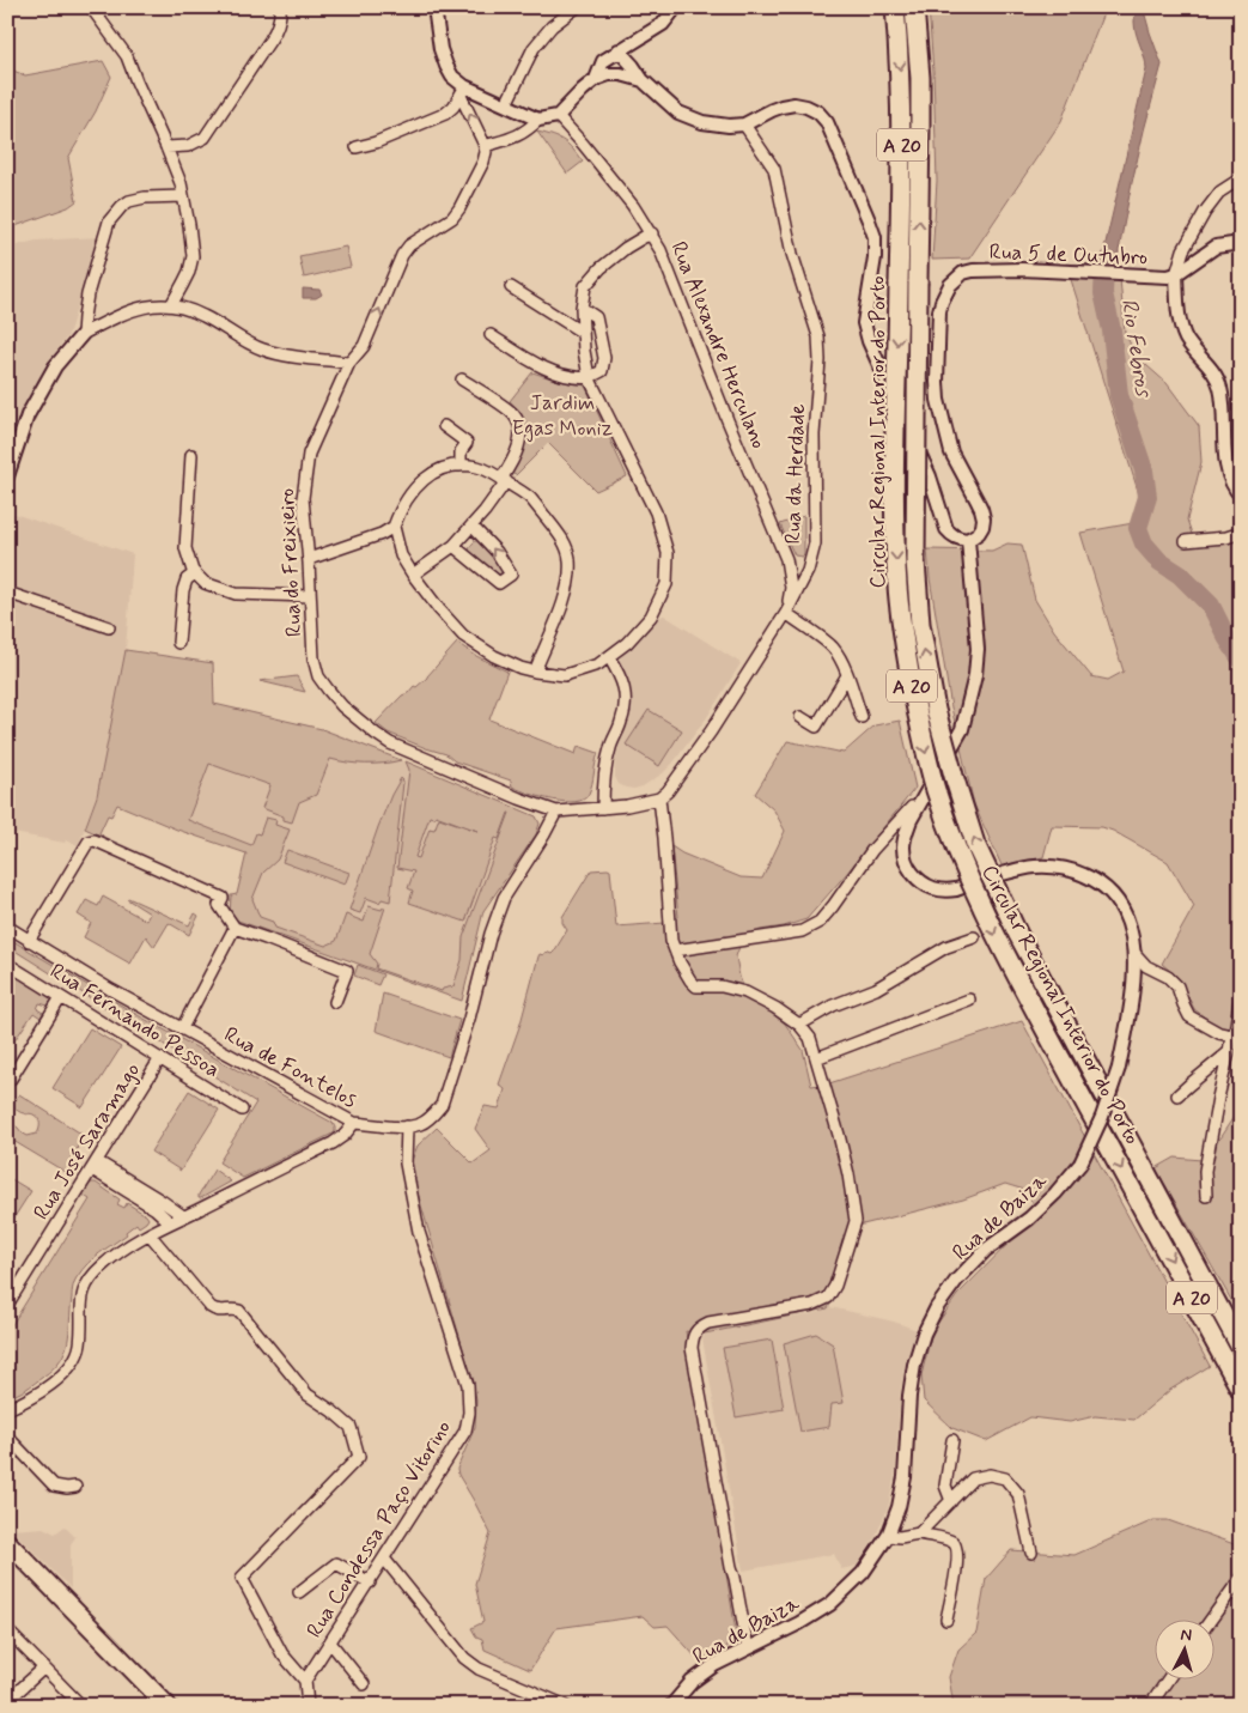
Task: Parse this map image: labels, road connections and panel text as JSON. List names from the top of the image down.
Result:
{
  "streets": {
    "highway": ["A 20", "Circular Regional Interior do Porto"],
    "street": [
      "Rua 5 de Outubro",
      "Rua Alexandre Herculano",
      "Rua da Herdade",
      "Rua do Freixieiro",
      "Rua Fernando Pessoa",
      "Rua de Fontelos",
      "Rua José Saramago",
      "Rua de Baiza",
      "Rua Condessa Paço Vitorino"
    ]
  },
  "crossings": [
    ["Rua 5 de Outubro", "Rua de Baiza"],
    ["Rua Alexandre Herculano", "Rua da Herdade"],
    ["Rua do Freixieiro", "Rua de Fontelos"],
    ["Rua Fernando Pessoa", "Rua José Saramago"],
    ["Rua de Fontelos", "Rua Condessa Paço Vitorino"]
  ],
  "water": ["Rio Febros"],
  "parks": ["Jardim Egas Moniz"],
  "north": "top"
}
